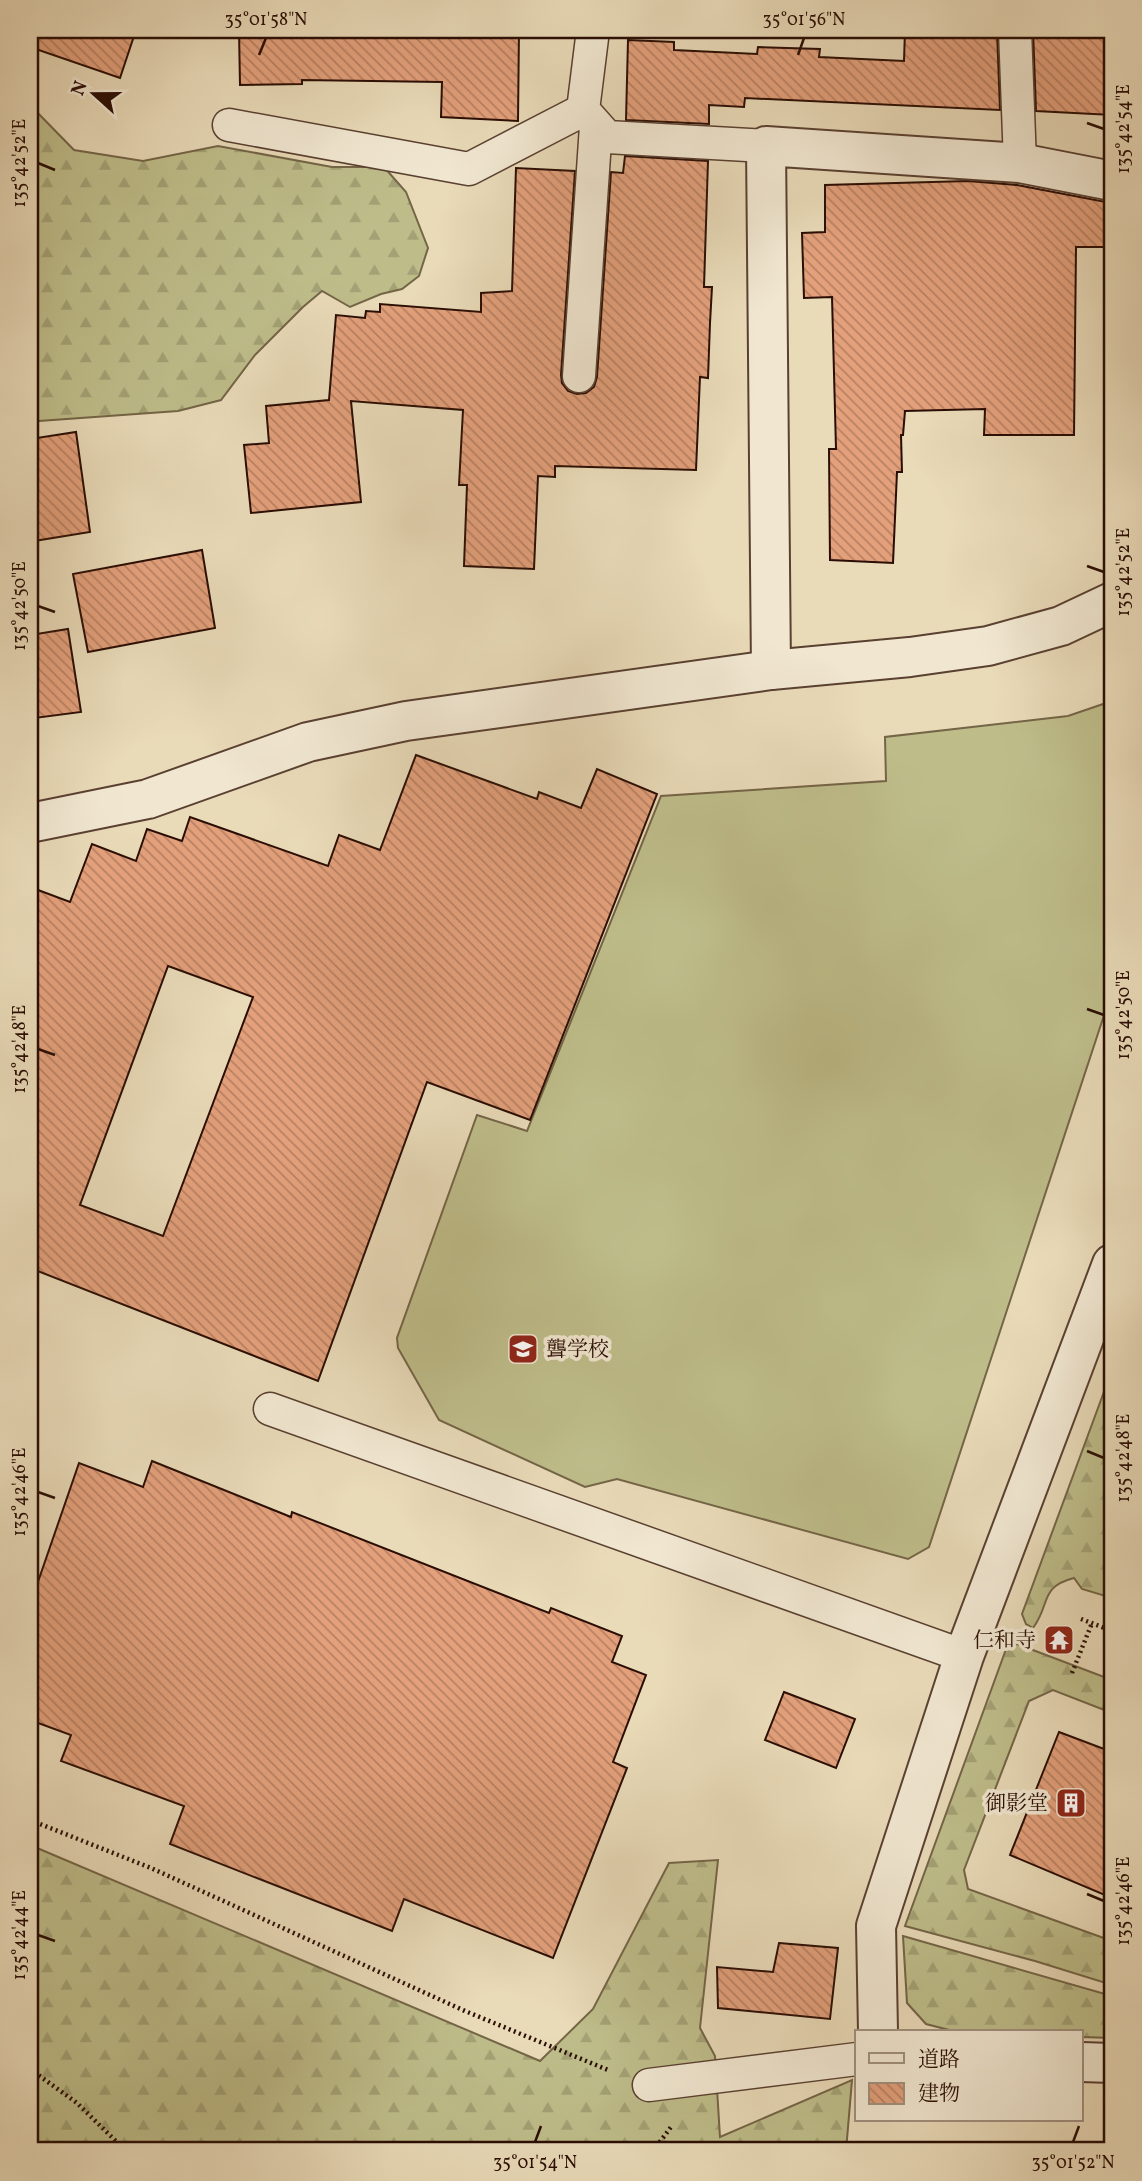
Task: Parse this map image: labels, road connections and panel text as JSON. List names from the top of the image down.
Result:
{
  "places": {
    "school or university": ["聾学校"],
    "temple": ["仁和寺"],
    "building": ["御影堂"]
  },
  "legend": ["道路", "建物"],
  "north": "left",
  "coordinates": [
    "35°01'58\"N",
    "35°01'56\"N",
    "135°42'54\"E",
    "135°42'52\"E",
    "135°42'50\"E",
    "135°42'48\"E",
    "135°42'46\"E",
    "135°42'44\"E",
    "35°01'54\"N",
    "35°01'52\"N"
  ]
}
